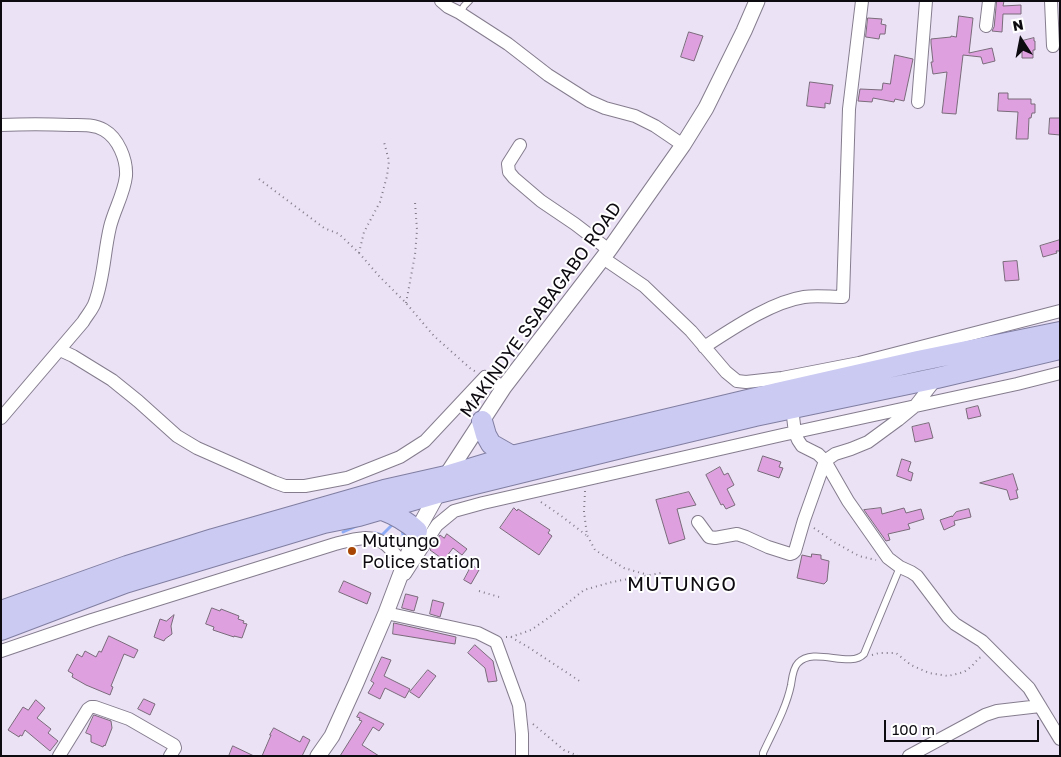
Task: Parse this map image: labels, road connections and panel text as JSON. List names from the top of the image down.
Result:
{
  "streets": {
    "street": ["MAKINDYE SSABAGABO ROAD"]
  },
  "districts": ["MUTUNGO"],
  "places": ["Mutungo Police station"],
  "scale_bar": "100 m",
  "north": "top"
}
